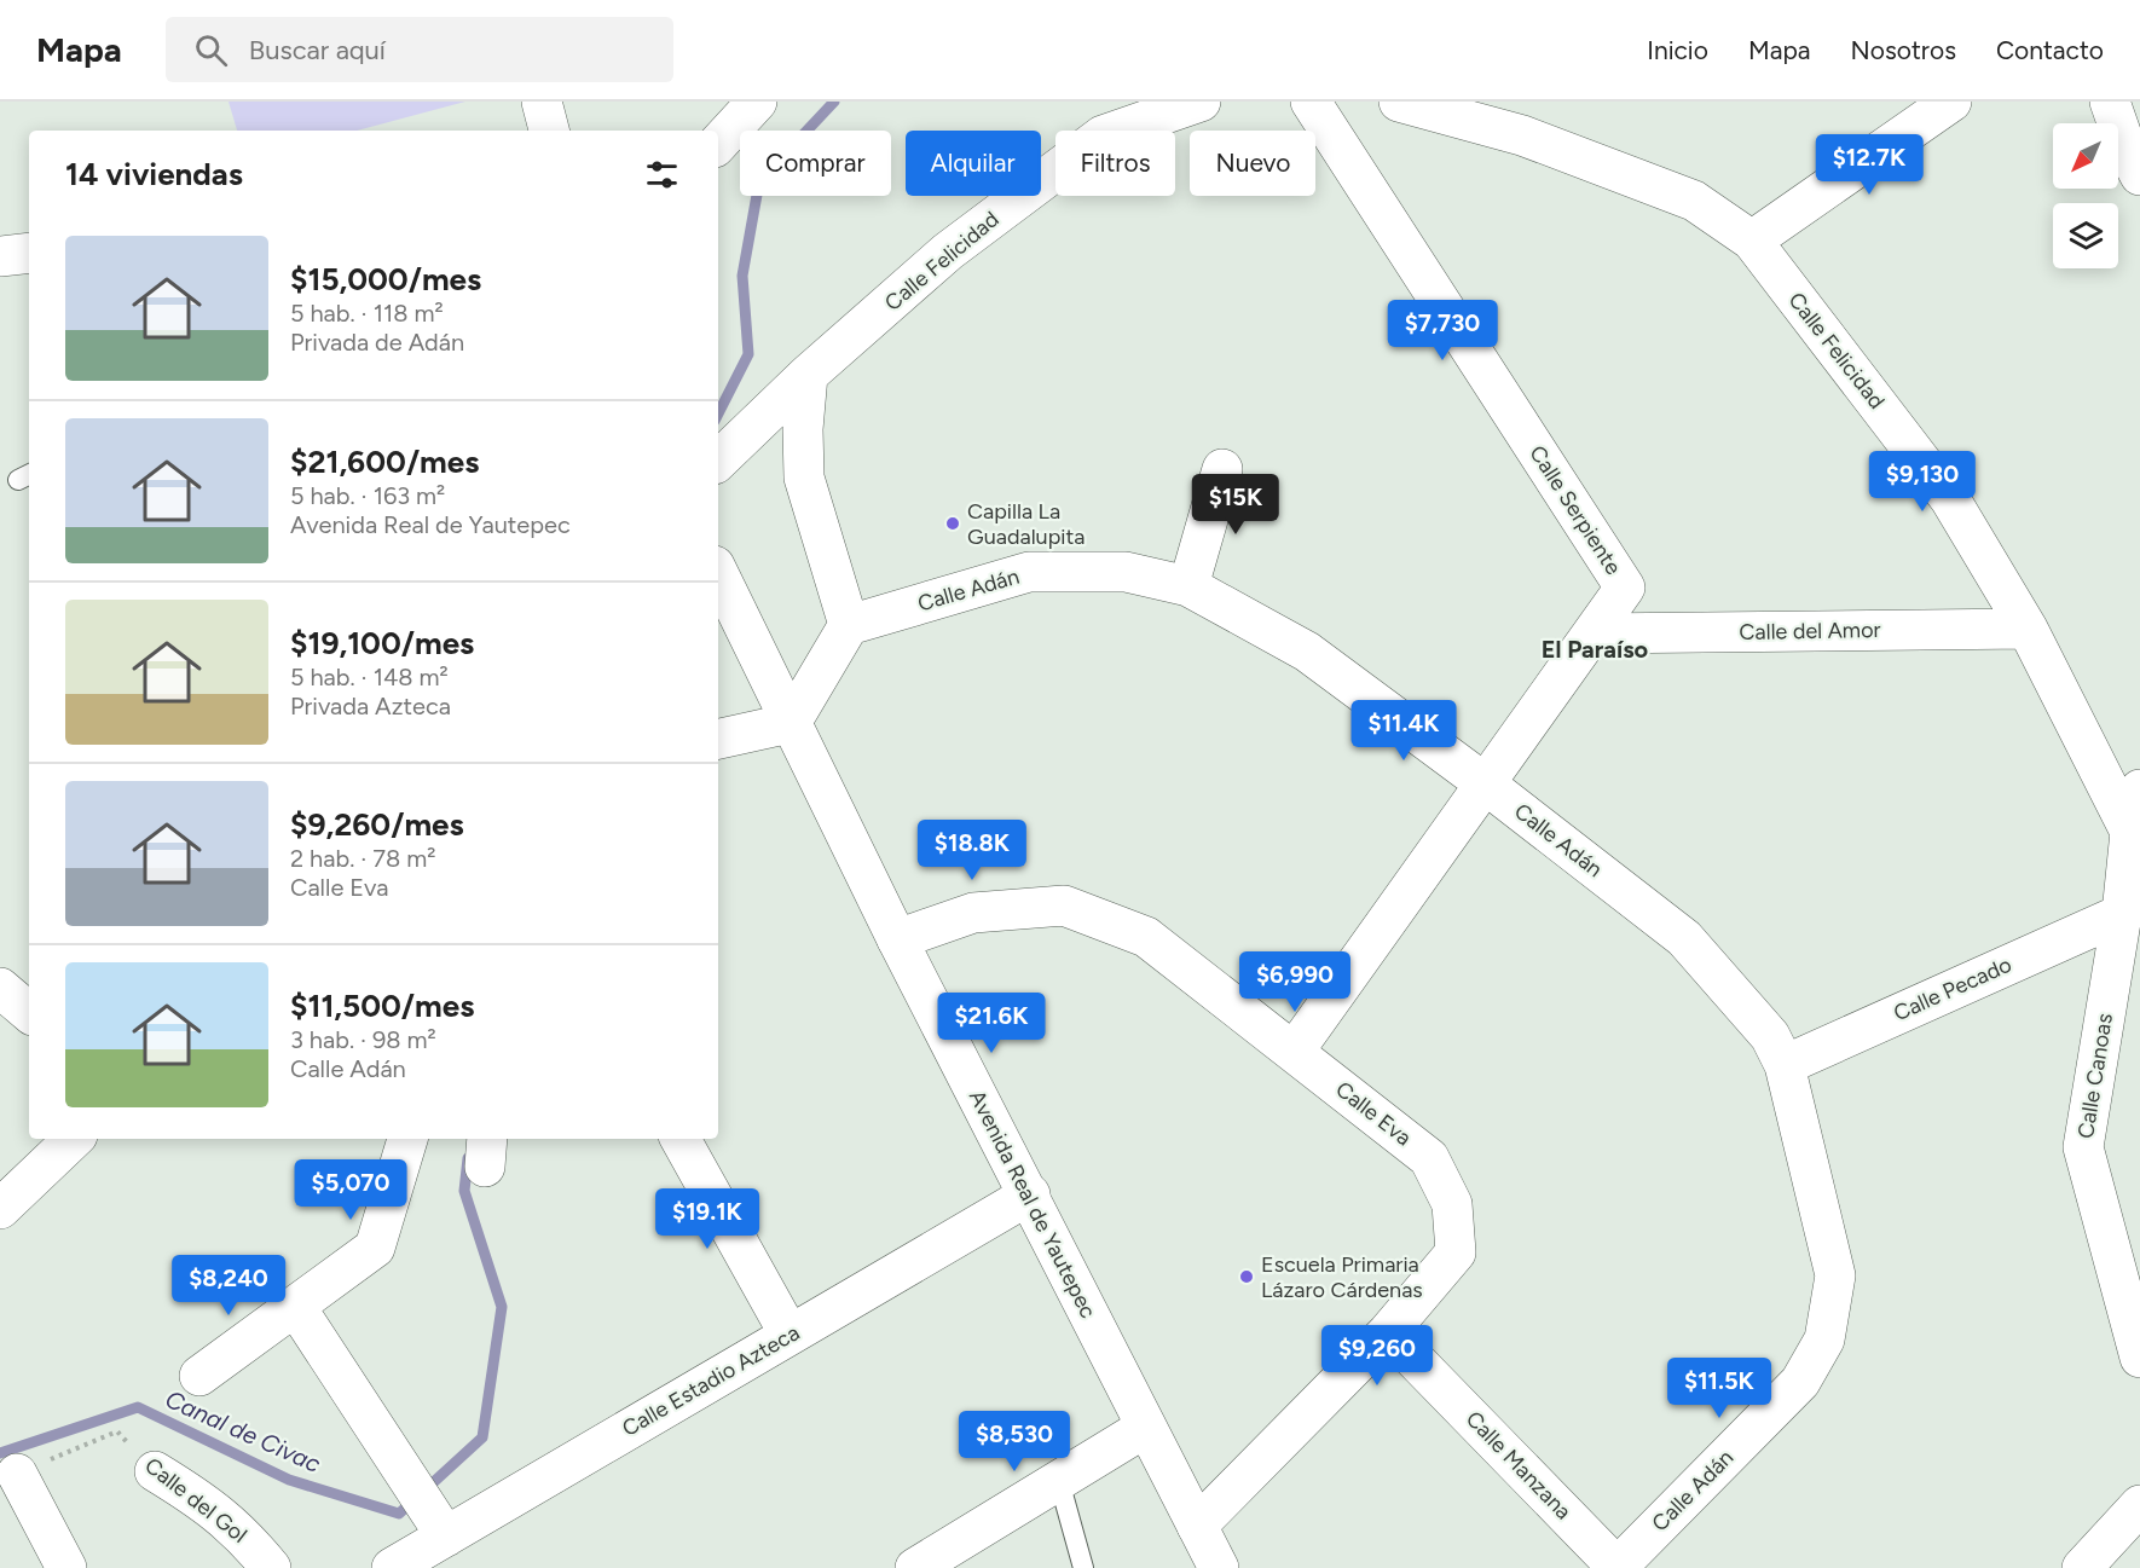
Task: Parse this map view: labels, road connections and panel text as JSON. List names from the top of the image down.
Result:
{
  "streets": {
    "street": [
      "Calle Felicidad",
      "Calle Serpiente",
      "Calle Adán",
      "Calle del Amor",
      "Calle Pecado",
      "Calle Canoas",
      "Calle Eva",
      "Avenida Real de Yautepec",
      "Calle Estadio Azteca",
      "Calle Manzana",
      "Calle del Gol"
    ]
  },
  "crossings": [
    ["Calle Felicidad", "Calle del Amor"],
    ["Calle Felicidad", "Calle Canoas"],
    ["Calle Serpiente", "Calle Adán"],
    ["Calle Serpiente", "Calle del Amor"],
    ["Calle Serpiente", "Calle Eva"],
    ["Calle Adán", "Calle Pecado"],
    ["Calle Adán", "Calle Manzana"],
    ["Calle Pecado", "Calle Canoas"],
    ["Calle Eva", "Avenida Real de Yautepec"],
    ["Calle Eva", "Calle Manzana"],
    ["Avenida Real de Yautepec", "Calle Estadio Azteca"]
  ],
  "districts": ["El Paraíso"],
  "water": ["Canal de Civac"],
  "places": ["Capilla La Guadalupita", "Escuela Primaria Lázaro Cárdenas"],
  "north": "bottom left",
  "page": {
    "header": "Mapa",
    "search": "Buscar aquí",
    "nav": [
      "Inicio",
      "Mapa",
      "Nosotros",
      "Contacto"
    ],
    "chip": [
      "Comprar",
      "Alquilar",
      "Filtros",
      "Nuevo"
    ],
    "heading": "14 viviendas",
    "price": [
      "$12.7K",
      "$7,730",
      "$9,130",
      "$15K",
      "$11.4K",
      "$18.8K",
      "$6,990",
      "$21.6K",
      "$5,070",
      "$19.1K",
      "$8,240",
      "$9,260",
      "$11.5K",
      "$8,530"
    ],
    "list": [
      {
        "name": "$15,000/mes",
        "note": "5 hab. · 118 m² · Privada de Adán"
      },
      {
        "name": "$21,600/mes",
        "note": "5 hab. · 163 m² · Avenida Real de Yautepec"
      },
      {
        "name": "$19,100/mes",
        "note": "5 hab. · 148 m² · Privada Azteca"
      },
      {
        "name": "$9,260/mes",
        "note": "2 hab. · 78 m² · Calle Eva"
      },
      {
        "name": "$11,500/mes",
        "note": "3 hab. · 98 m² · Calle Adán"
      }
    ]
  }
}
